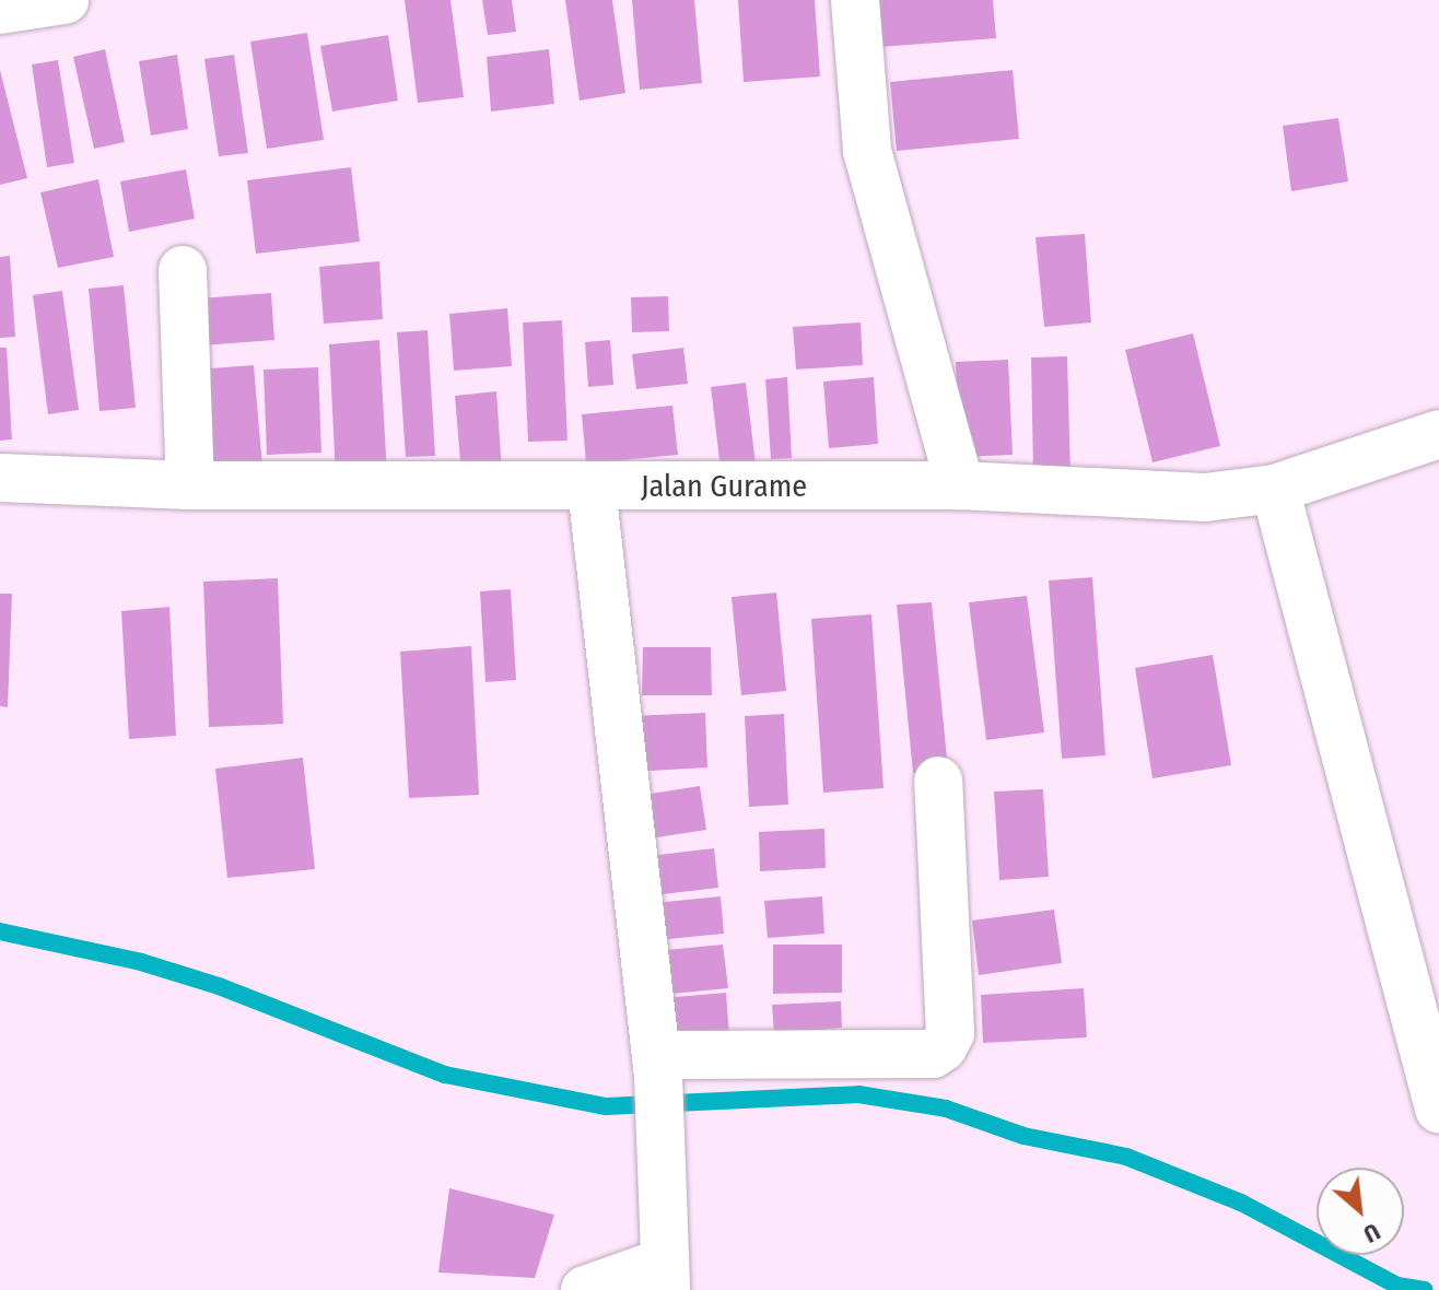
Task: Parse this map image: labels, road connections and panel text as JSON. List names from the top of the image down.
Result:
{
  "streets": {
    "street": ["Jalan Gurame"]
  },
  "north": "bottom right"
}
